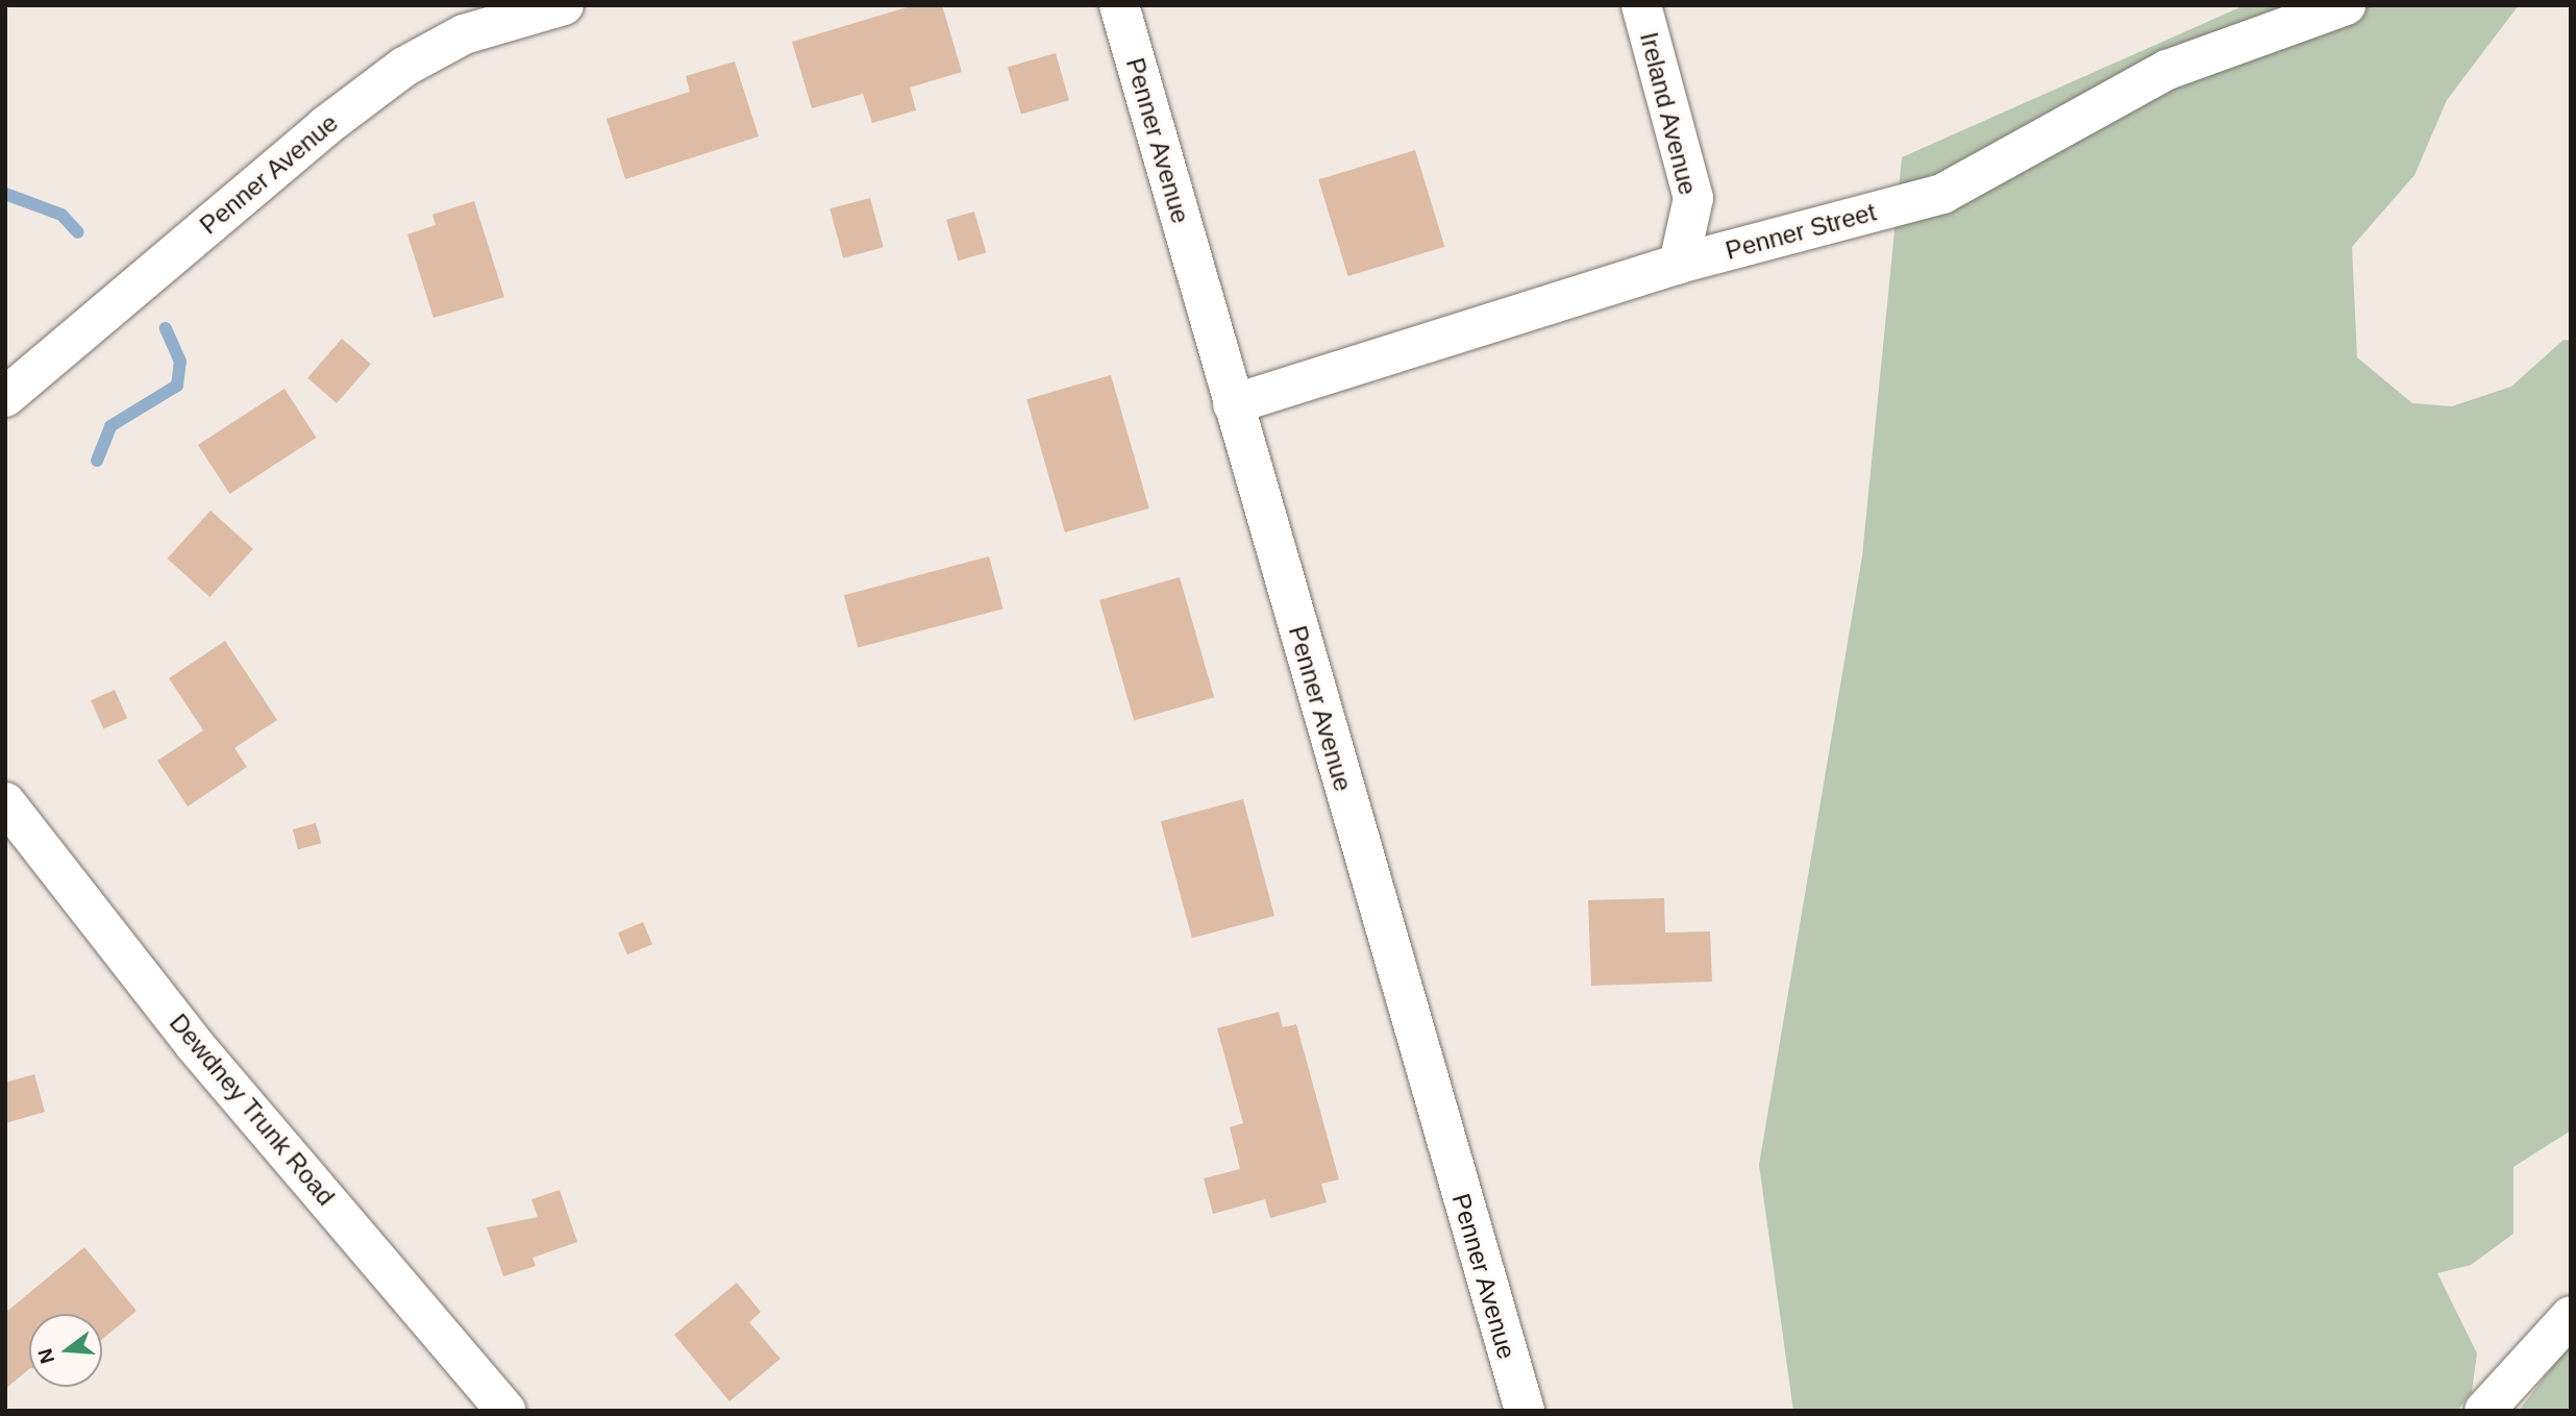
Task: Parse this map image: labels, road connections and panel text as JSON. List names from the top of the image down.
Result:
{
  "streets": {
    "street": [
      "Ireland Avenue",
      "Penner Avenue",
      "Penner Street",
      "Dewdney Trunk Road"
    ]
  },
  "crossings": [
    ["Ireland Avenue", "Penner Street"],
    ["Penner Avenue", "Penner Street"]
  ],
  "north": "left"
}
